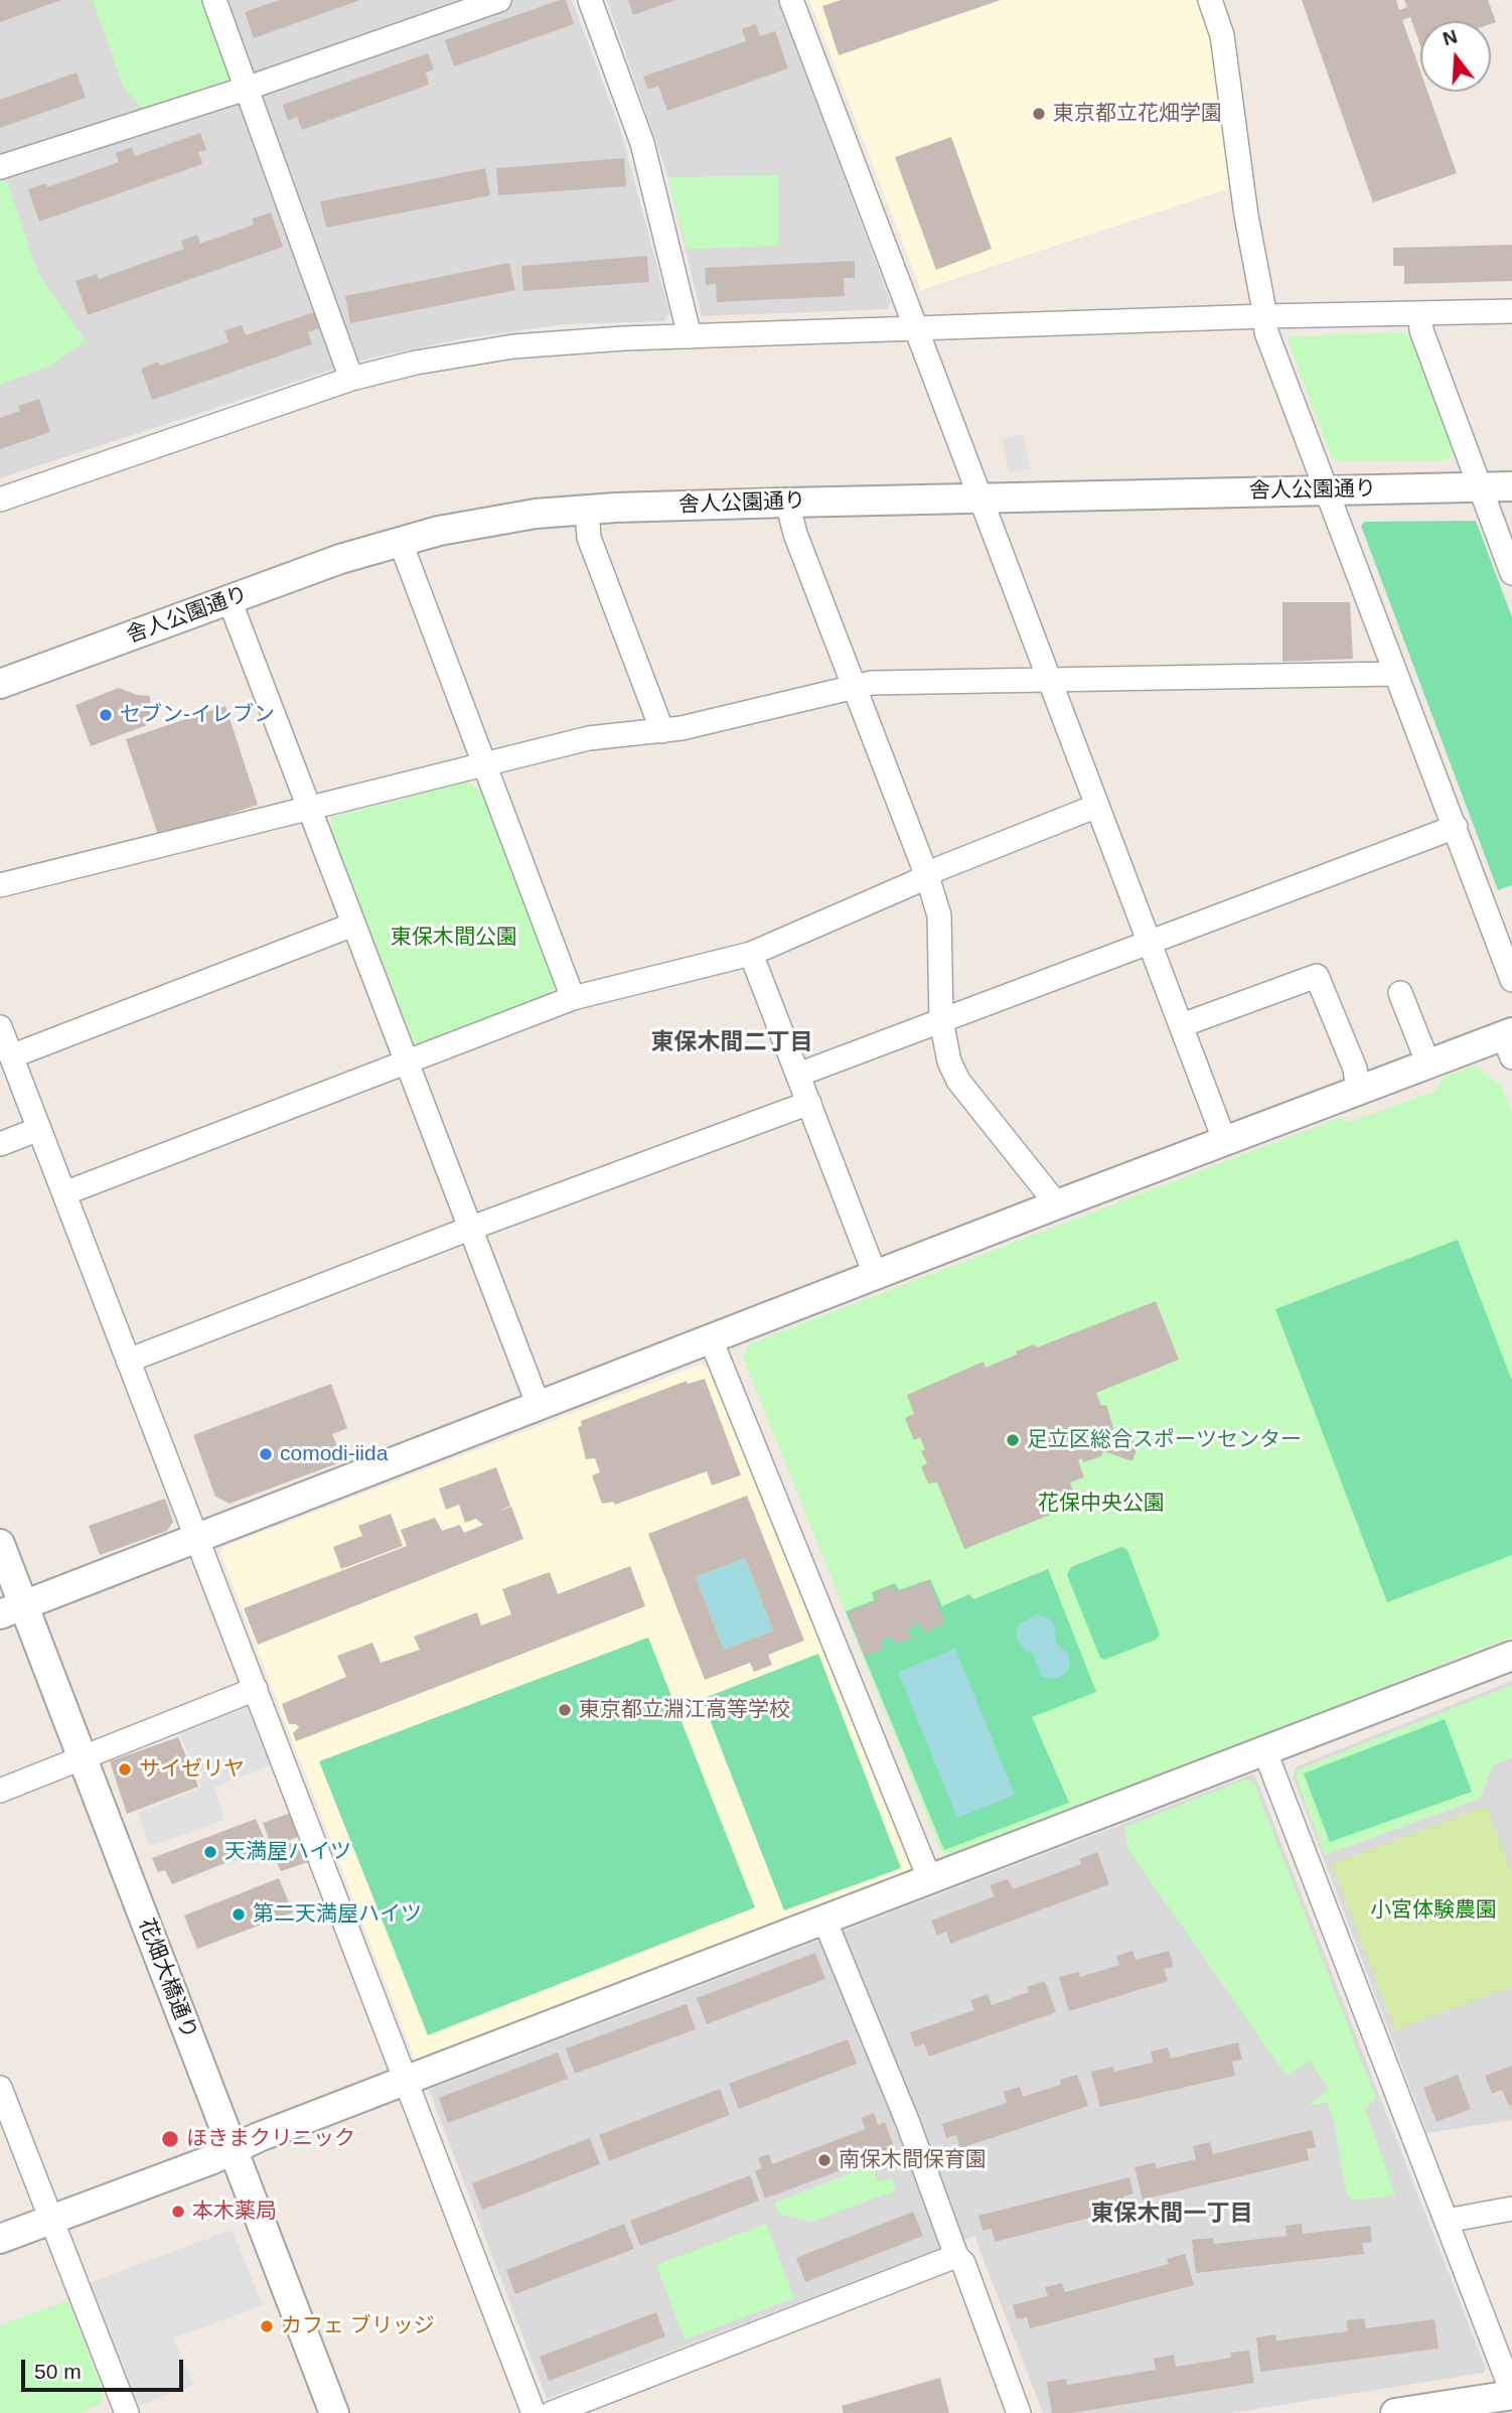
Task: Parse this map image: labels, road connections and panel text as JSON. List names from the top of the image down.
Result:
{
  "streets": {
    "street": ["舎人公園通り", "花畑大橋通り"]
  },
  "districts": ["東保木間二丁目", "東保木間一丁目"],
  "parks": ["東保木間公園", "花保中央公園", "小宮体験農園"],
  "places": [
    "東京都立花畑学園",
    "セブン-イレブン",
    "足立区総合スポーツセンター",
    "comodi-iida",
    "東京都立淵江高等学校",
    "サイゼリヤ",
    "天満屋ハイツ",
    "第二天満屋ハイツ",
    "ほきまクリニック",
    "南保木間保育園",
    "本木薬局",
    "カフェ ブリッジ"
  ],
  "scale_bar": "50 m",
  "north": "top"
}
